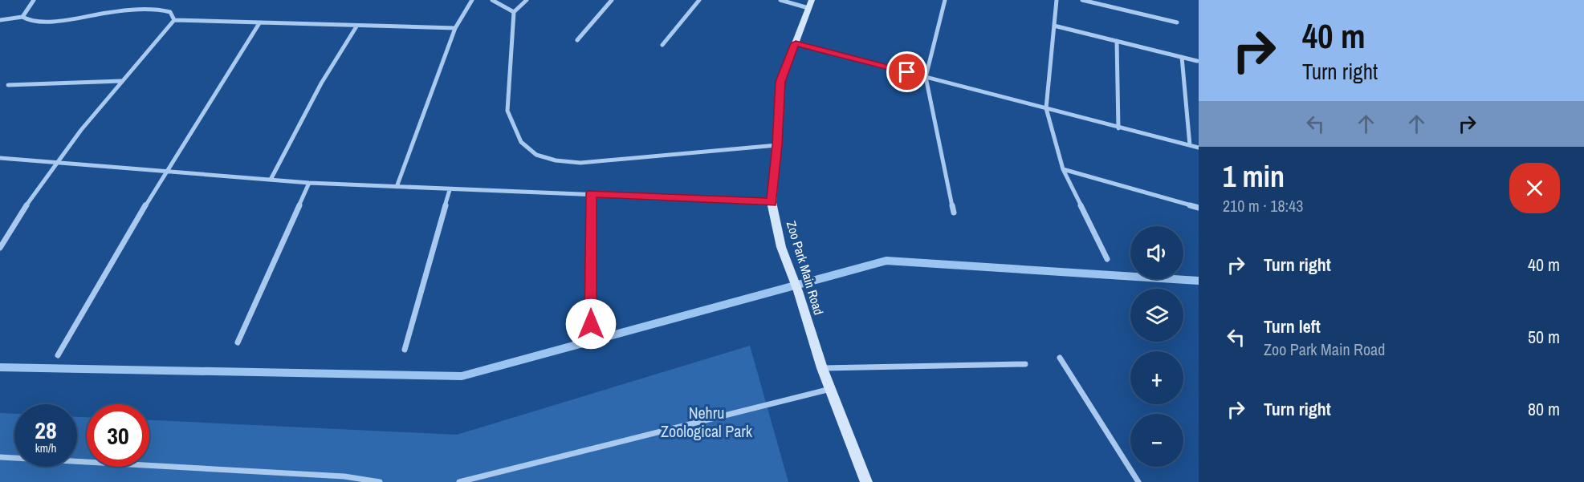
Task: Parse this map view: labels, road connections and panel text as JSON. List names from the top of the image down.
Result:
{
  "streets": {
    "main road": ["Zoo Park Main Road"]
  },
  "parks": ["Nehru Zoological Park"],
  "page": {
    "turn": ["40 m", "Turn right"],
    "heading": ["1 min", "210 m · 18:43"],
    "map_buttons": ["+", "−"],
    "list": [
      {
        "name": "Turn right",
        "value": "40 m"
      },
      {
        "name": "Turn left",
        "note": "Zoo Park Main Road",
        "value": "50 m"
      },
      {
        "name": "Turn right",
        "value": "80 m"
      }
    ],
    "speed": "28 km/h",
    "limit": "30"
  }
}
